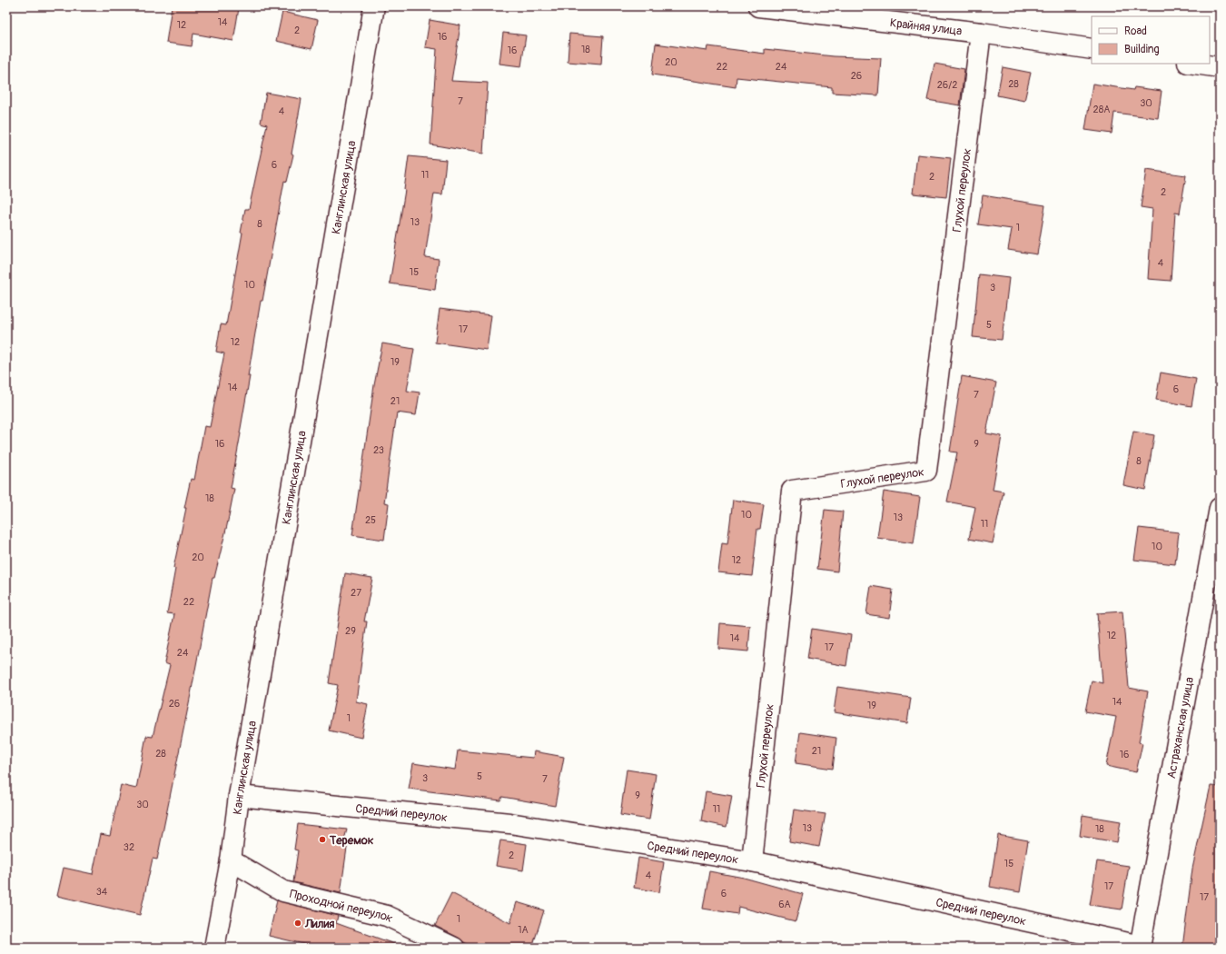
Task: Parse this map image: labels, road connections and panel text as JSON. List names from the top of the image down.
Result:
{
  "streets": {
    "street": [
      "Крайняя улица",
      "Канглинская улица",
      "Глухой переулок",
      "Астраханская улица",
      "Средний переулок",
      "Проходной переулок"
    ]
  },
  "crossings": [
    ["Крайняя улица", "Глухой переулок"],
    ["Канглинская улица", "Средний переулок"],
    ["Канглинская улица", "Проходной переулок"],
    ["Глухой переулок", "Средний переулок"],
    ["Астраханская улица", "Средний переулок"]
  ],
  "places": ["Теремок", "Лилия"],
  "house_numbers": [
    "14",
    "12",
    "2",
    "16",
    "18",
    "16",
    "20",
    "22",
    "24",
    "26",
    "28",
    "26/2",
    "7",
    "30",
    "28А",
    "4",
    "6",
    "11",
    "2",
    "2",
    "13",
    "8",
    "1",
    "4",
    "15",
    "10",
    "3",
    "5",
    "17",
    "12",
    "19",
    "14",
    "6",
    "7",
    "21",
    "16",
    "9",
    "23",
    "8",
    "18",
    "10",
    "13",
    "25",
    "11",
    "10",
    "20",
    "12",
    "27",
    "22",
    "29",
    "12",
    "14",
    "17",
    "24",
    "14",
    "26",
    "19",
    "1",
    "21",
    "28",
    "16",
    "5",
    "3",
    "7",
    "9",
    "30",
    "11",
    "13",
    "18",
    "32",
    "2",
    "15",
    "4",
    "17",
    "34",
    "6",
    "17",
    "6А",
    "1",
    "1А"
  ],
  "legend": ["Road", "Building"]
}
